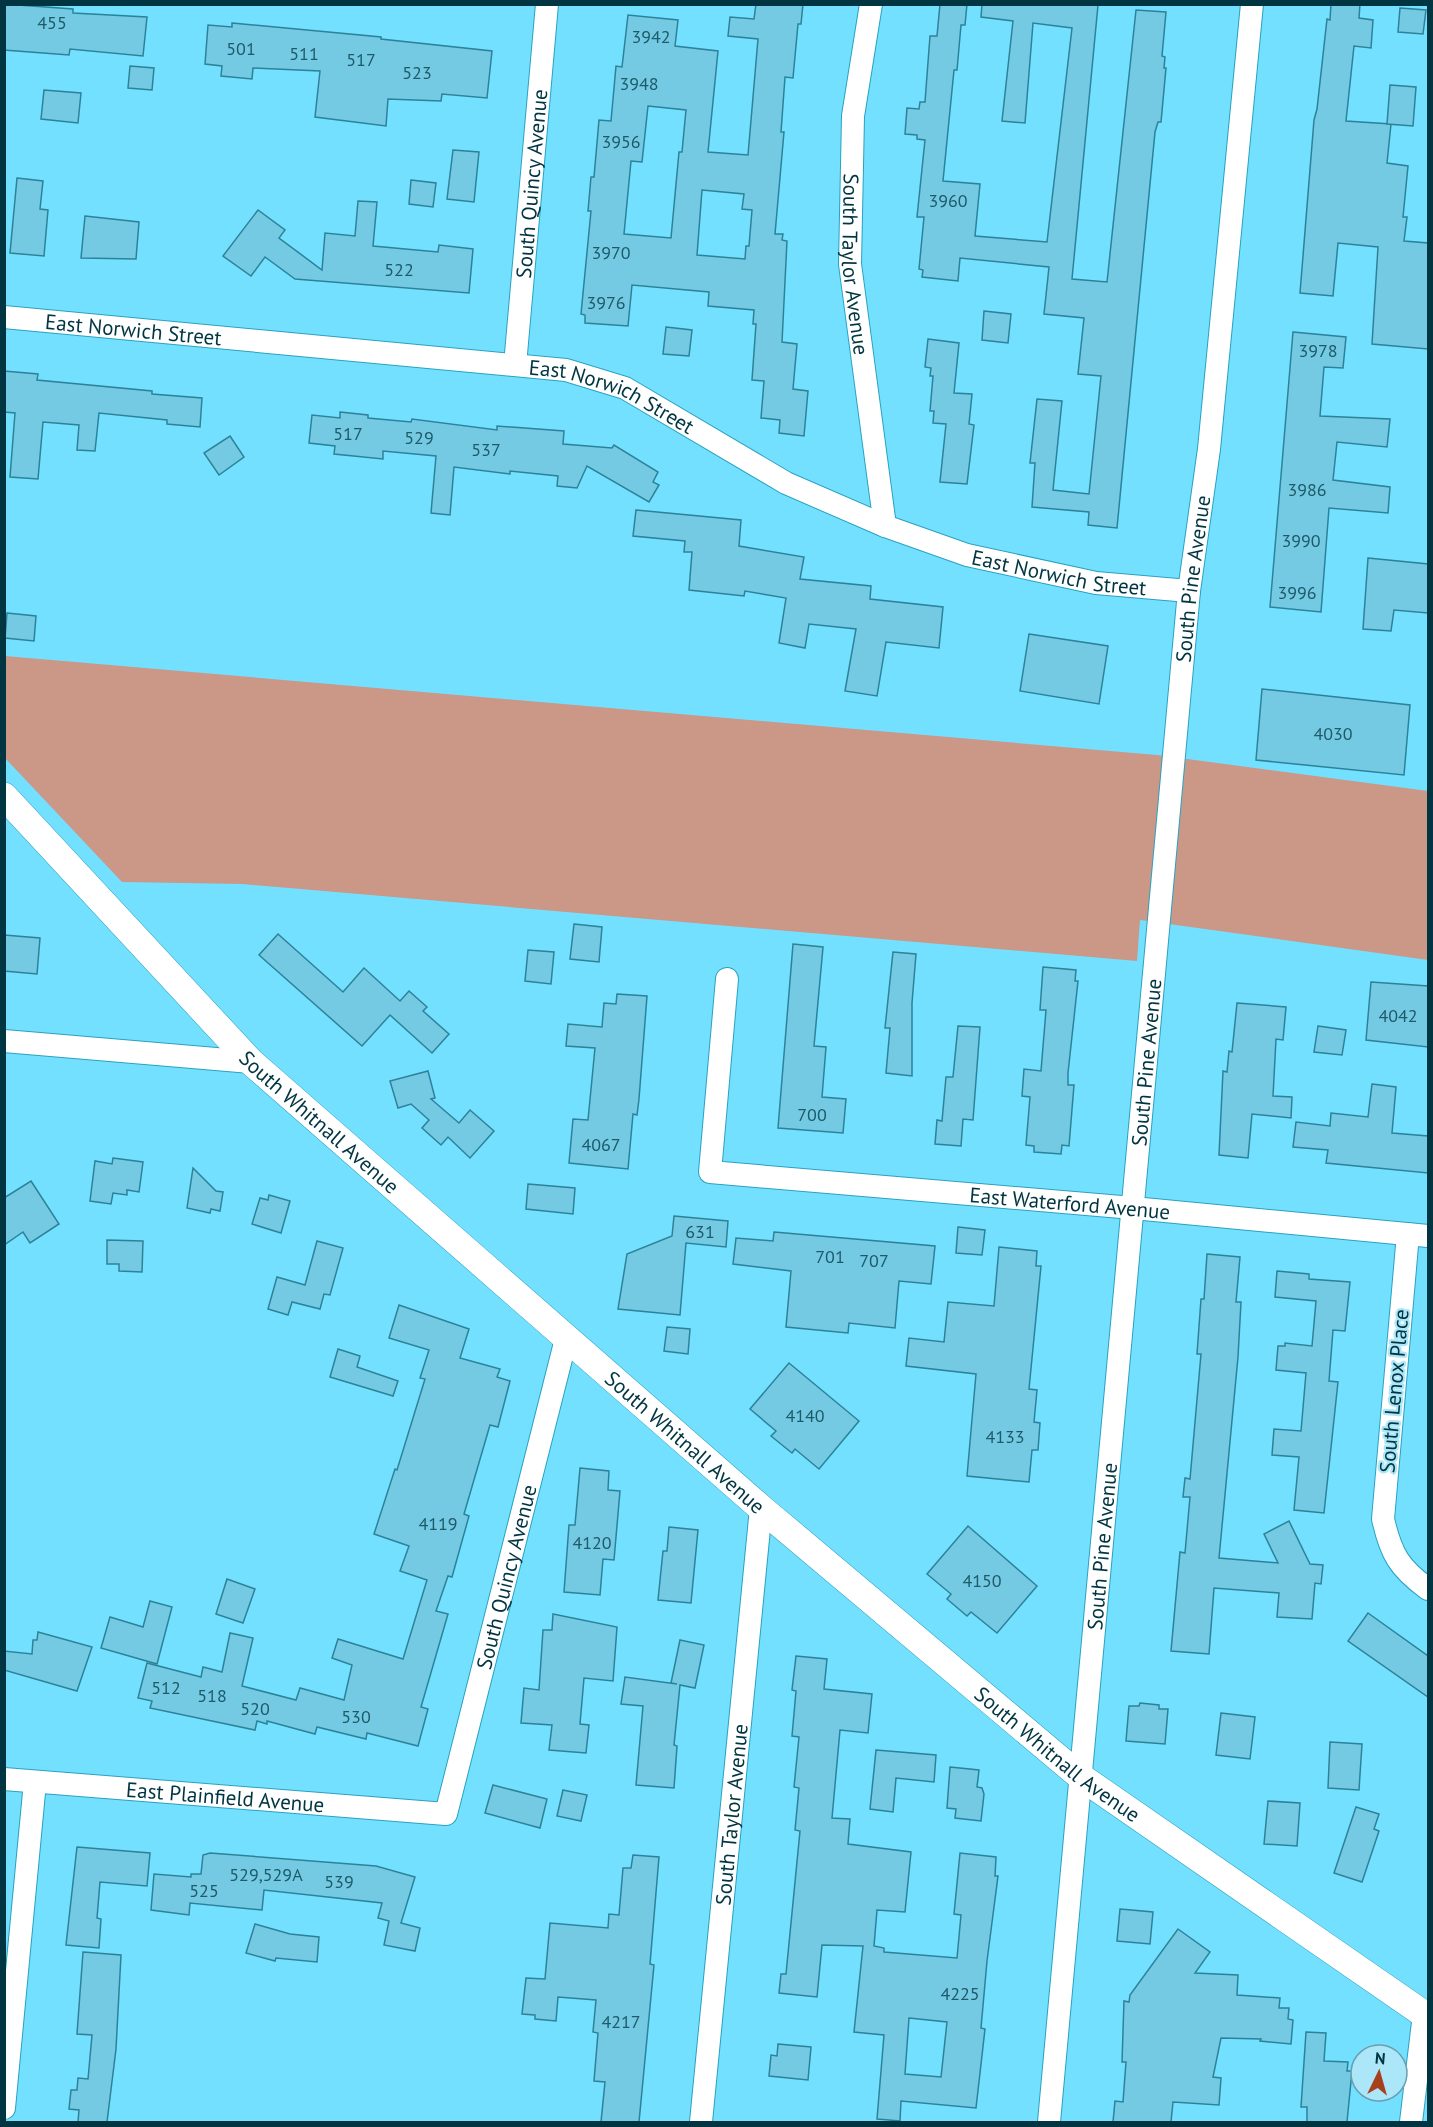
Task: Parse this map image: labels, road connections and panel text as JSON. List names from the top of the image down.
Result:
{
  "streets": {
    "street": [
      "South Quincy Avenue",
      "South Taylor Avenue",
      "East Norwich Street",
      "South Pine Avenue",
      "South Whitnall Avenue",
      "East Waterford Avenue",
      "South Lenox Place",
      "East Plainfield Avenue"
    ]
  },
  "crossings": [
    ["South Quincy Avenue", "East Norwich Street"],
    ["South Quincy Avenue", "South Whitnall Avenue"],
    ["South Quincy Avenue", "East Plainfield Avenue"],
    ["South Taylor Avenue", "East Norwich Street"],
    ["South Taylor Avenue", "South Whitnall Avenue"],
    ["East Norwich Street", "South Pine Avenue"],
    ["South Pine Avenue", "South Whitnall Avenue"],
    ["South Pine Avenue", "East Waterford Avenue"],
    ["East Waterford Avenue", "South Lenox Place"]
  ],
  "house_numbers": [
    "455",
    "3942",
    "501",
    "511",
    "517",
    "523",
    "3948",
    "3956",
    "3960",
    "3970",
    "522",
    "3976",
    "3978",
    "517",
    "529",
    "537",
    "3986",
    "3990",
    "3996",
    "4030",
    "4042",
    "700",
    "4067",
    "631",
    "701",
    "707",
    "4140",
    "4133",
    "4119",
    "4120",
    "4150",
    "512",
    "518",
    "520",
    "530",
    "529,529A",
    "539",
    "525",
    "4225",
    "4217"
  ],
  "north": "top"
}
